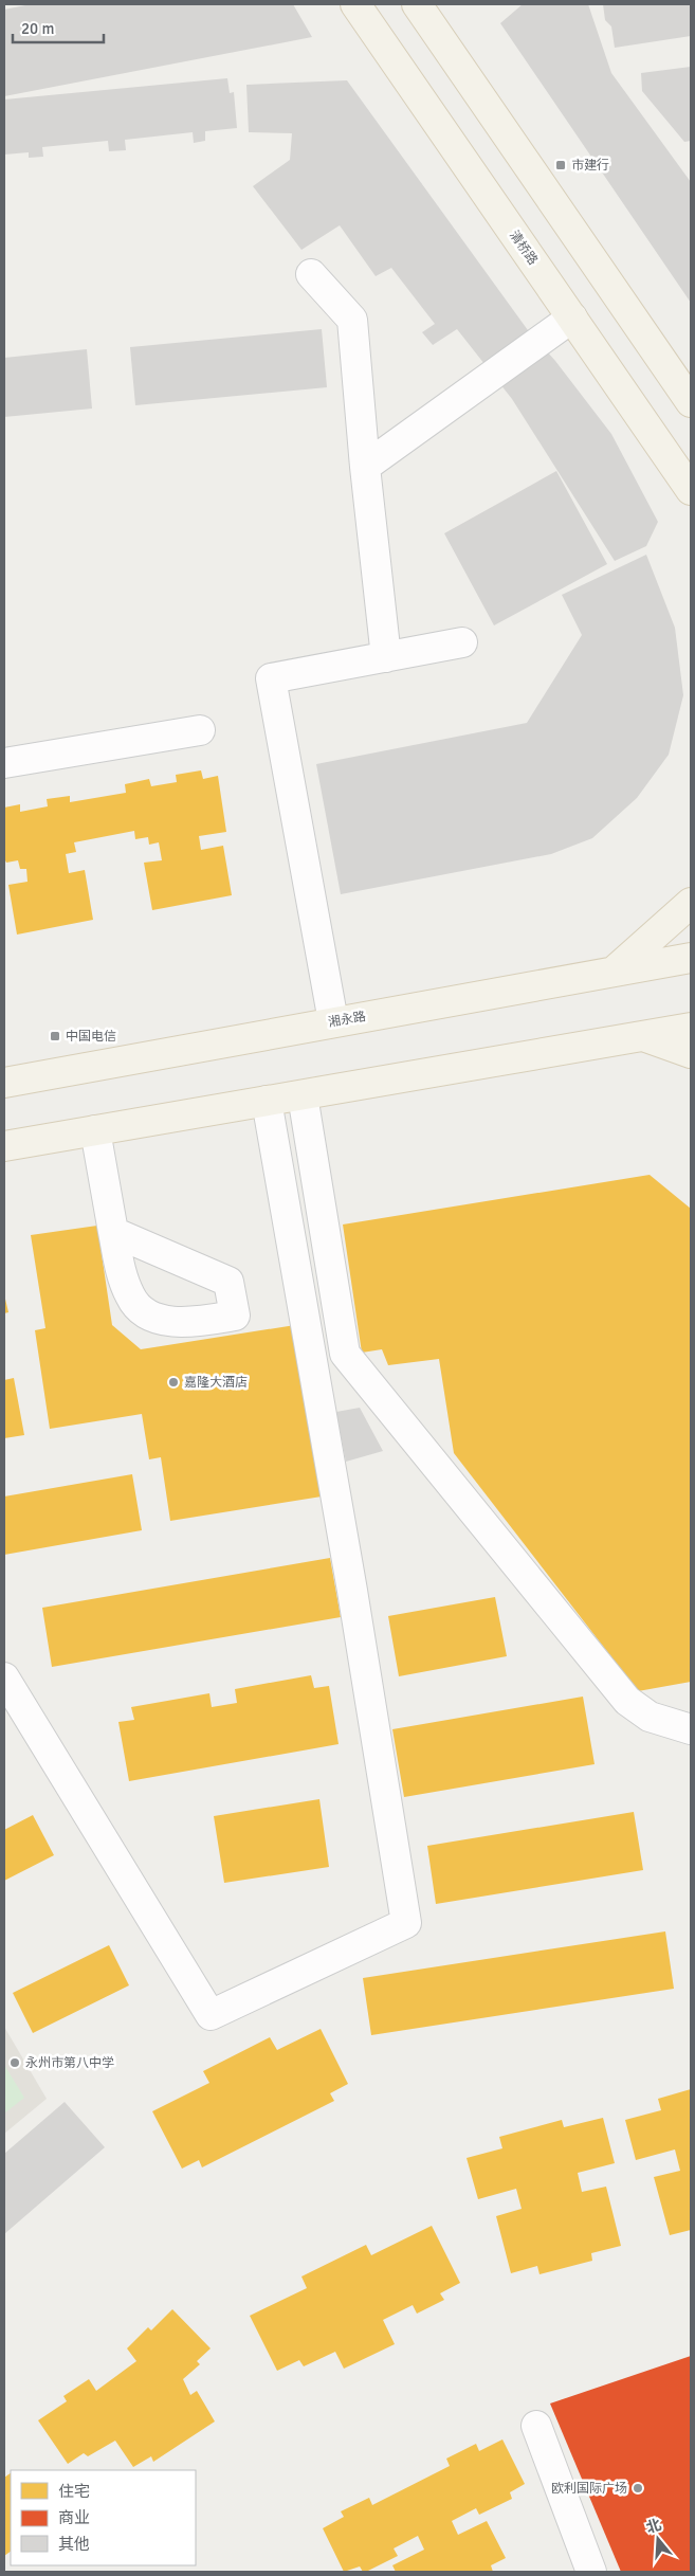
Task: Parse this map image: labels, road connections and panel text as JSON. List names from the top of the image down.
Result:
{
  "streets": {
    "main road": ["清桥路", "湘永路"]
  },
  "places": {
    "transit": ["市建行", "中国电信"],
    "other": ["嘉隆大酒店", "永州市第八中学", "欧利国际广场"]
  },
  "legend": ["住宅", "商业", "其他"],
  "scale_bar": "20 m",
  "north": "top"
}
